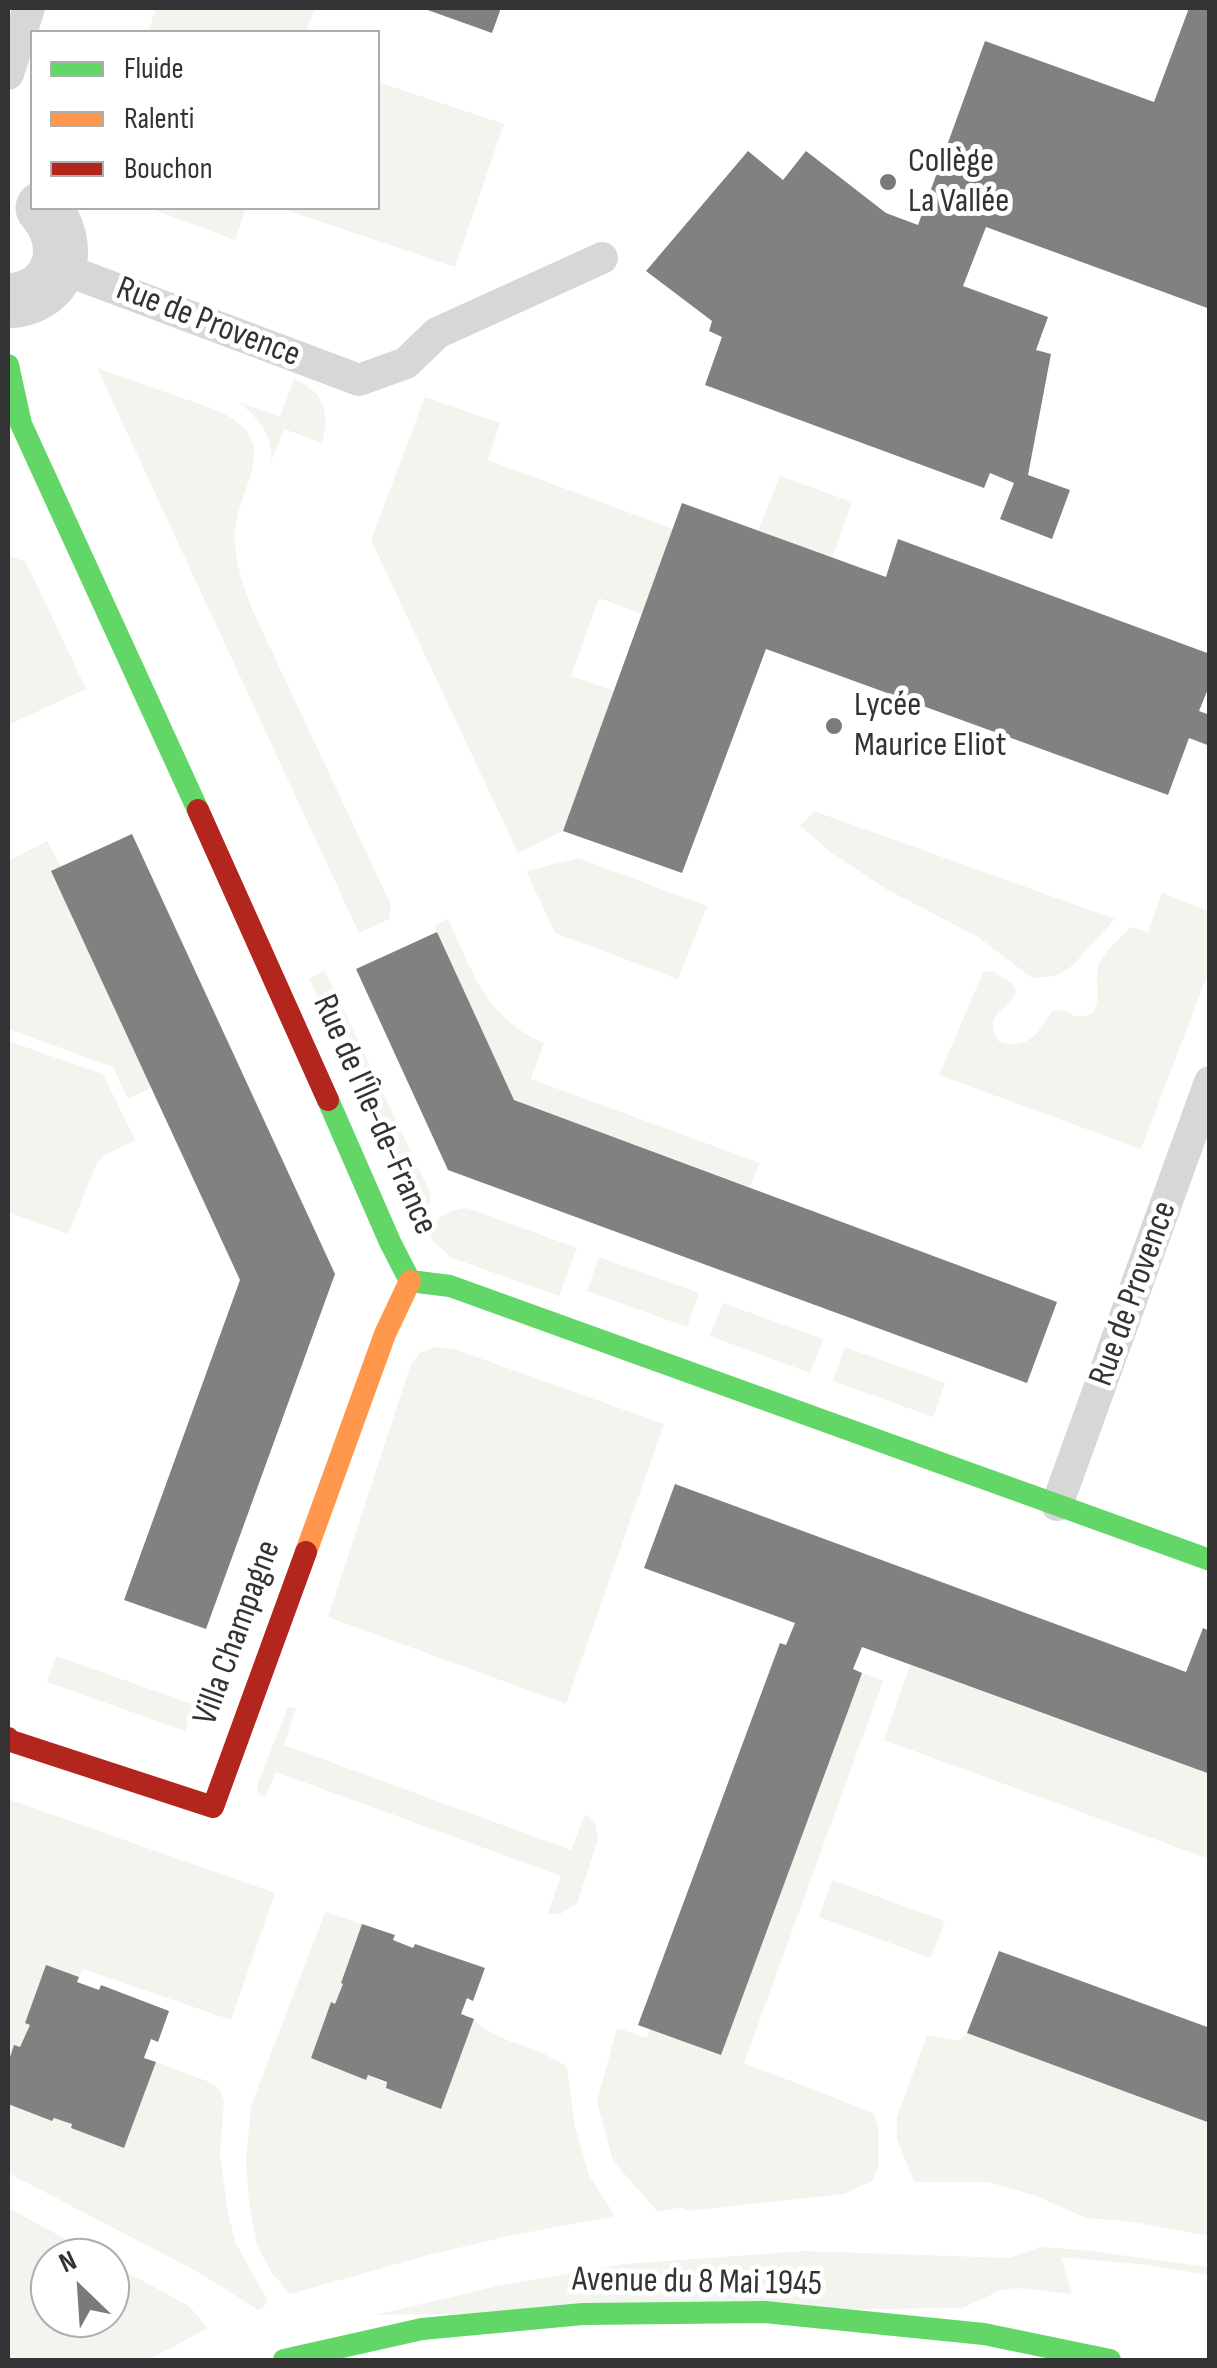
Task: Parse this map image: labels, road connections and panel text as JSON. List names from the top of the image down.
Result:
{
  "streets": {
    "street": ["Rue de l'Île-de-France", "Villa Champagne", "Avenue du 8 Mai 1945"],
    "lane": ["Rue de Provence"]
  },
  "crossings": [
    ["Rue de Provence", "Rue de l'Île-de-France"],
    ["Rue de l'Île-de-France", "Villa Champagne"]
  ],
  "places": ["Collège La Vallée", "Lycée Maurice Eliot"],
  "legend": ["Fluide", "Ralenti", "Bouchon"],
  "north": "top left"
}
